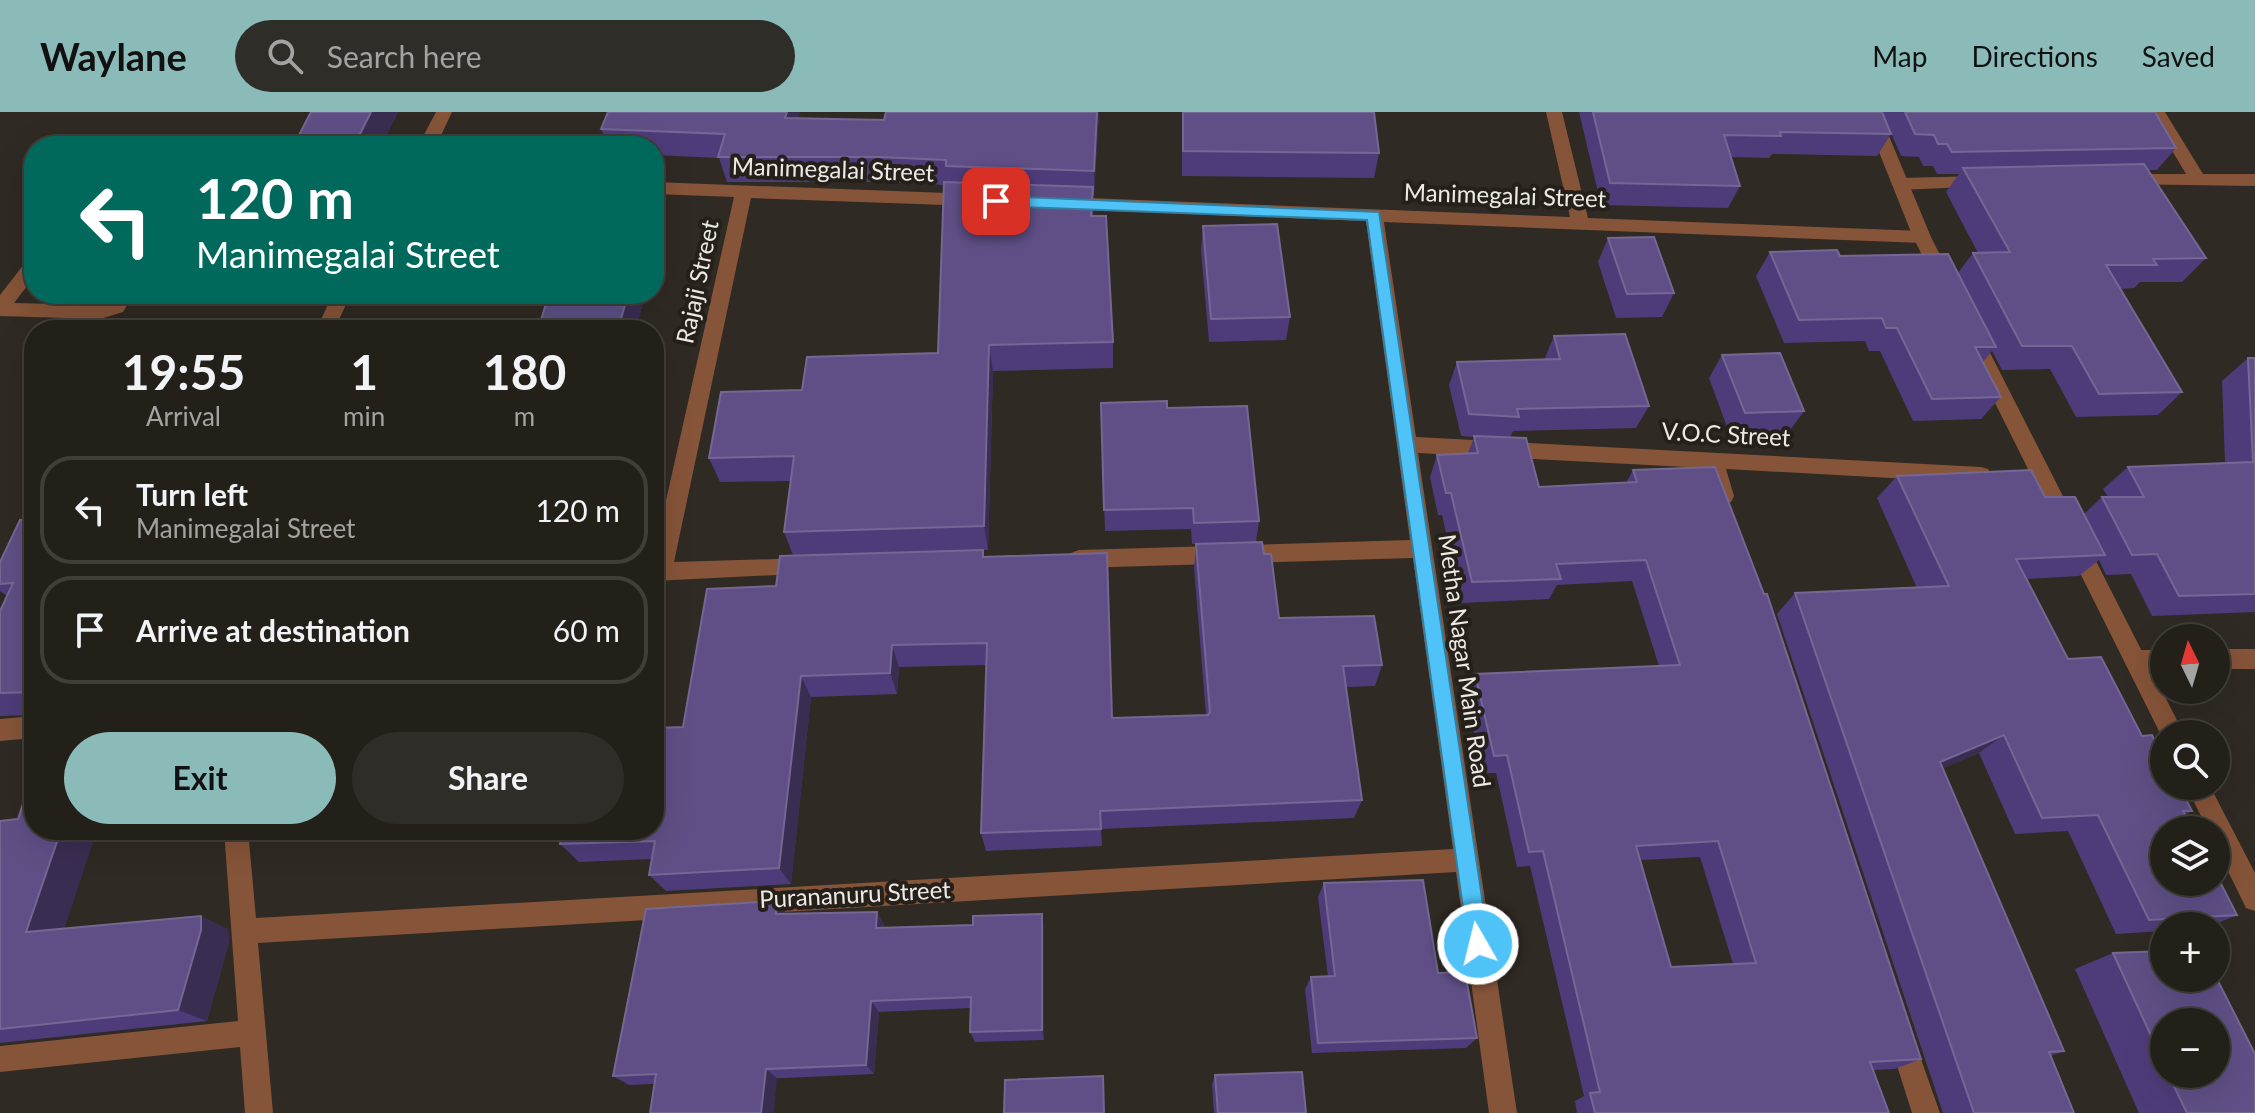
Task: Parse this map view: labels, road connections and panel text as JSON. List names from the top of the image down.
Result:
{
  "streets": {
    "street": [
      "Manimegalai Street",
      "Rajaji Street",
      "V.O.C Street",
      "Metha Nagar Main Road",
      "Purananuru Street"
    ]
  },
  "crossings": [
    ["Manimegalai Street", "Rajaji Street"],
    ["Manimegalai Street", "Metha Nagar Main Road"],
    ["V.O.C Street", "Metha Nagar Main Road"],
    ["Metha Nagar Main Road", "Purananuru Street"]
  ],
  "north": "top",
  "page": {
    "header": "Waylane",
    "search": "Search here",
    "nav": ["Map", "Directions", "Saved"],
    "turn": ["120 m", "Manimegalai Street"],
    "eta": [
      "19:55",
      "Arrival",
      "1",
      "min",
      "180",
      "m"
    ],
    "list": [
      {
        "name": "Turn left",
        "note": "Manimegalai Street",
        "value": "120 m"
      },
      {
        "name": "Arrive at destination",
        "value": "60 m"
      }
    ],
    "map_buttons": ["+", "−"],
    "buttons": ["Exit", "Share"]
  }
}
